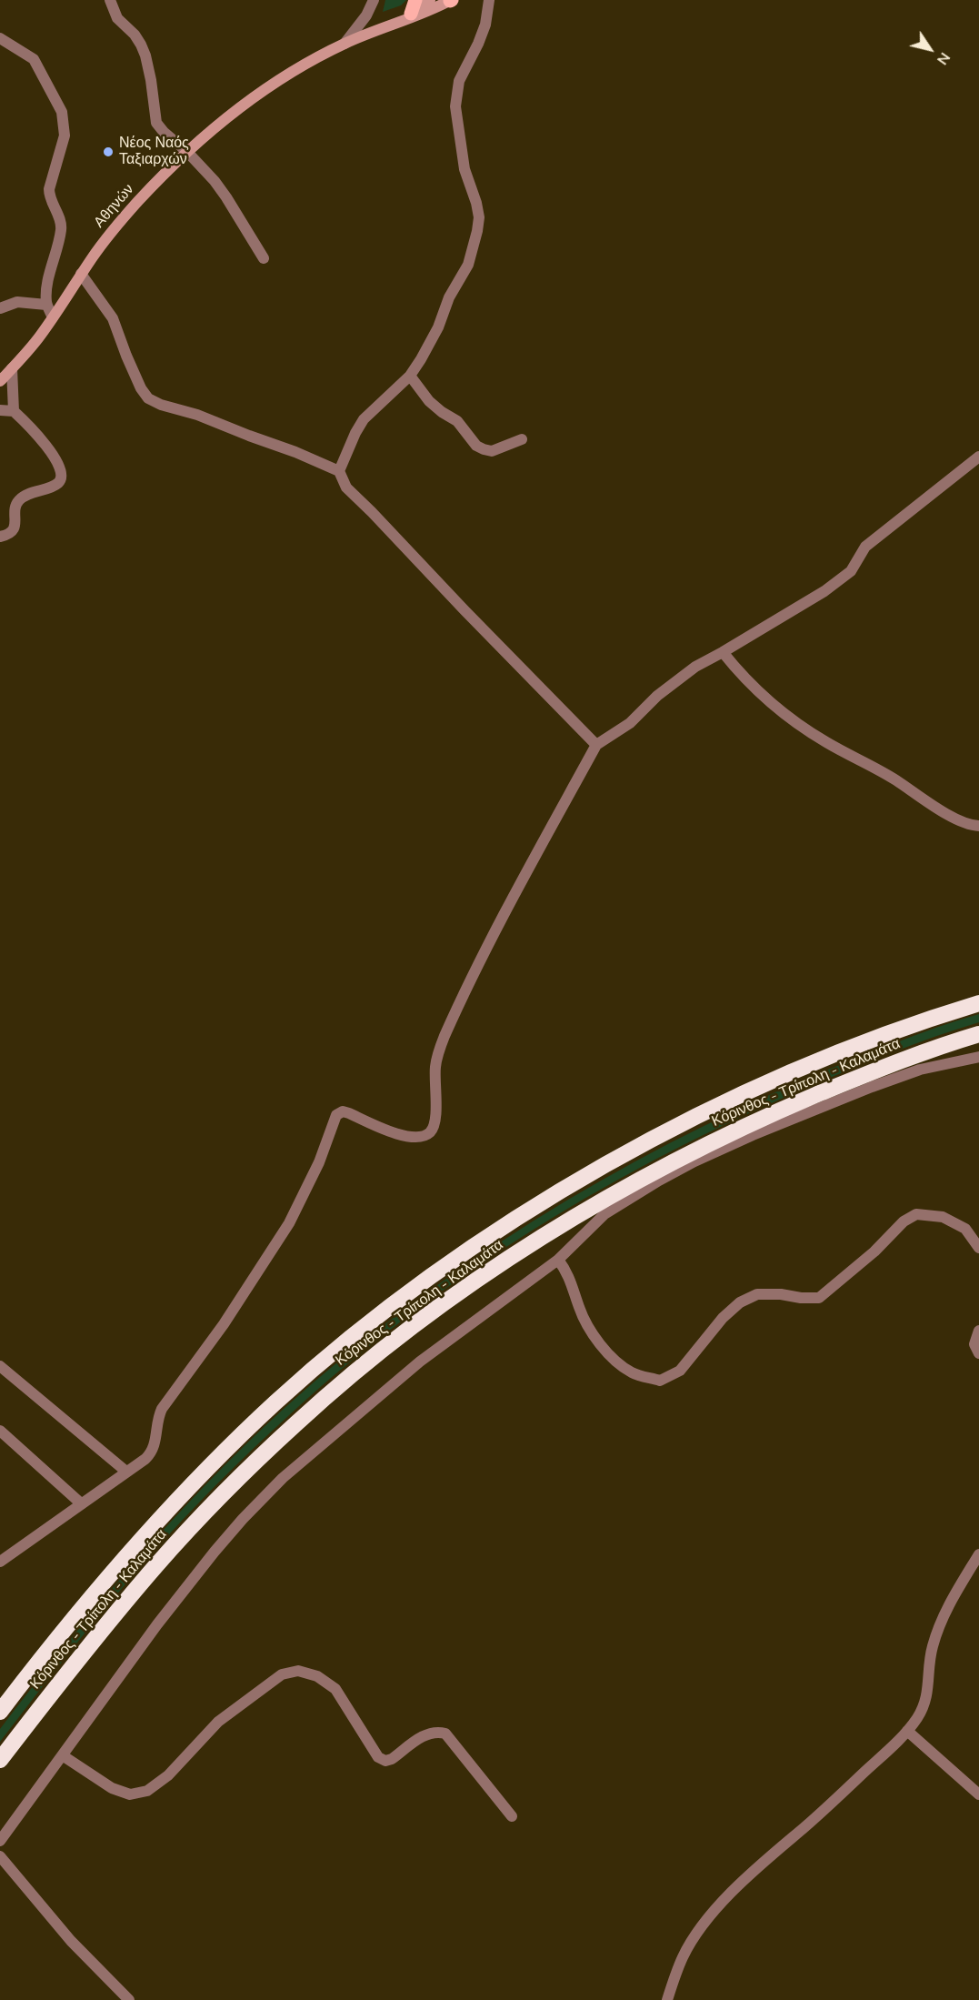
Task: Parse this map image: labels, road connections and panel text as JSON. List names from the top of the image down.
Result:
{
  "streets": {
    "highway": ["Κόρινθος - Τρίπολη - Καλαμάτα"],
    "main road": ["Αθηνών"]
  },
  "places": ["Νέος Ναός Ταξιαρχών"],
  "north": "bottom right"
}
